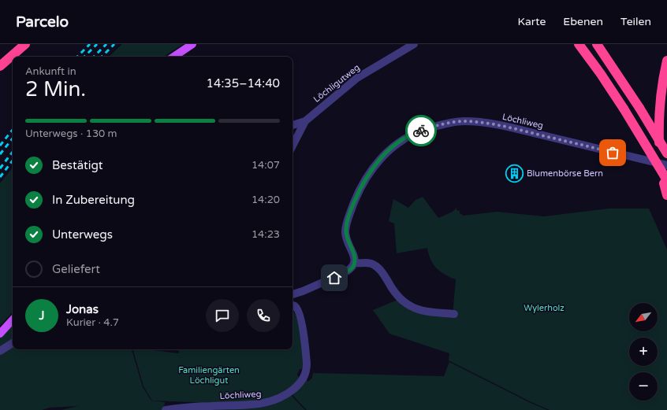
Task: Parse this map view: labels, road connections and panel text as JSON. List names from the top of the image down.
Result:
{
  "streets": {
    "street": ["Löchligutweg", "Löchliweg"]
  },
  "parks": ["Wylerholz", "Familiengärten Löchligut"],
  "places": {
    "building": ["Blumenbörse Bern"]
  },
  "north": "bottom left",
  "page": {
    "header": "Parcelo",
    "nav": ["Karte", "Ebenen", "Teilen"],
    "heading": ["2 Min.", "Ankunft in", "14:35–14:40"],
    "panel": ["Jonas", "Kurier · 4.7"],
    "bar": "Unterwegs · 130 m",
    "list": [
      ["Bestätigt", "14:07"],
      ["In Zubereitung", "14:20"],
      ["Unterwegs", "14:23"],
      "Geliefert"
    ],
    "round": "J",
    "map_buttons": ["+", "−"]
  }
}
